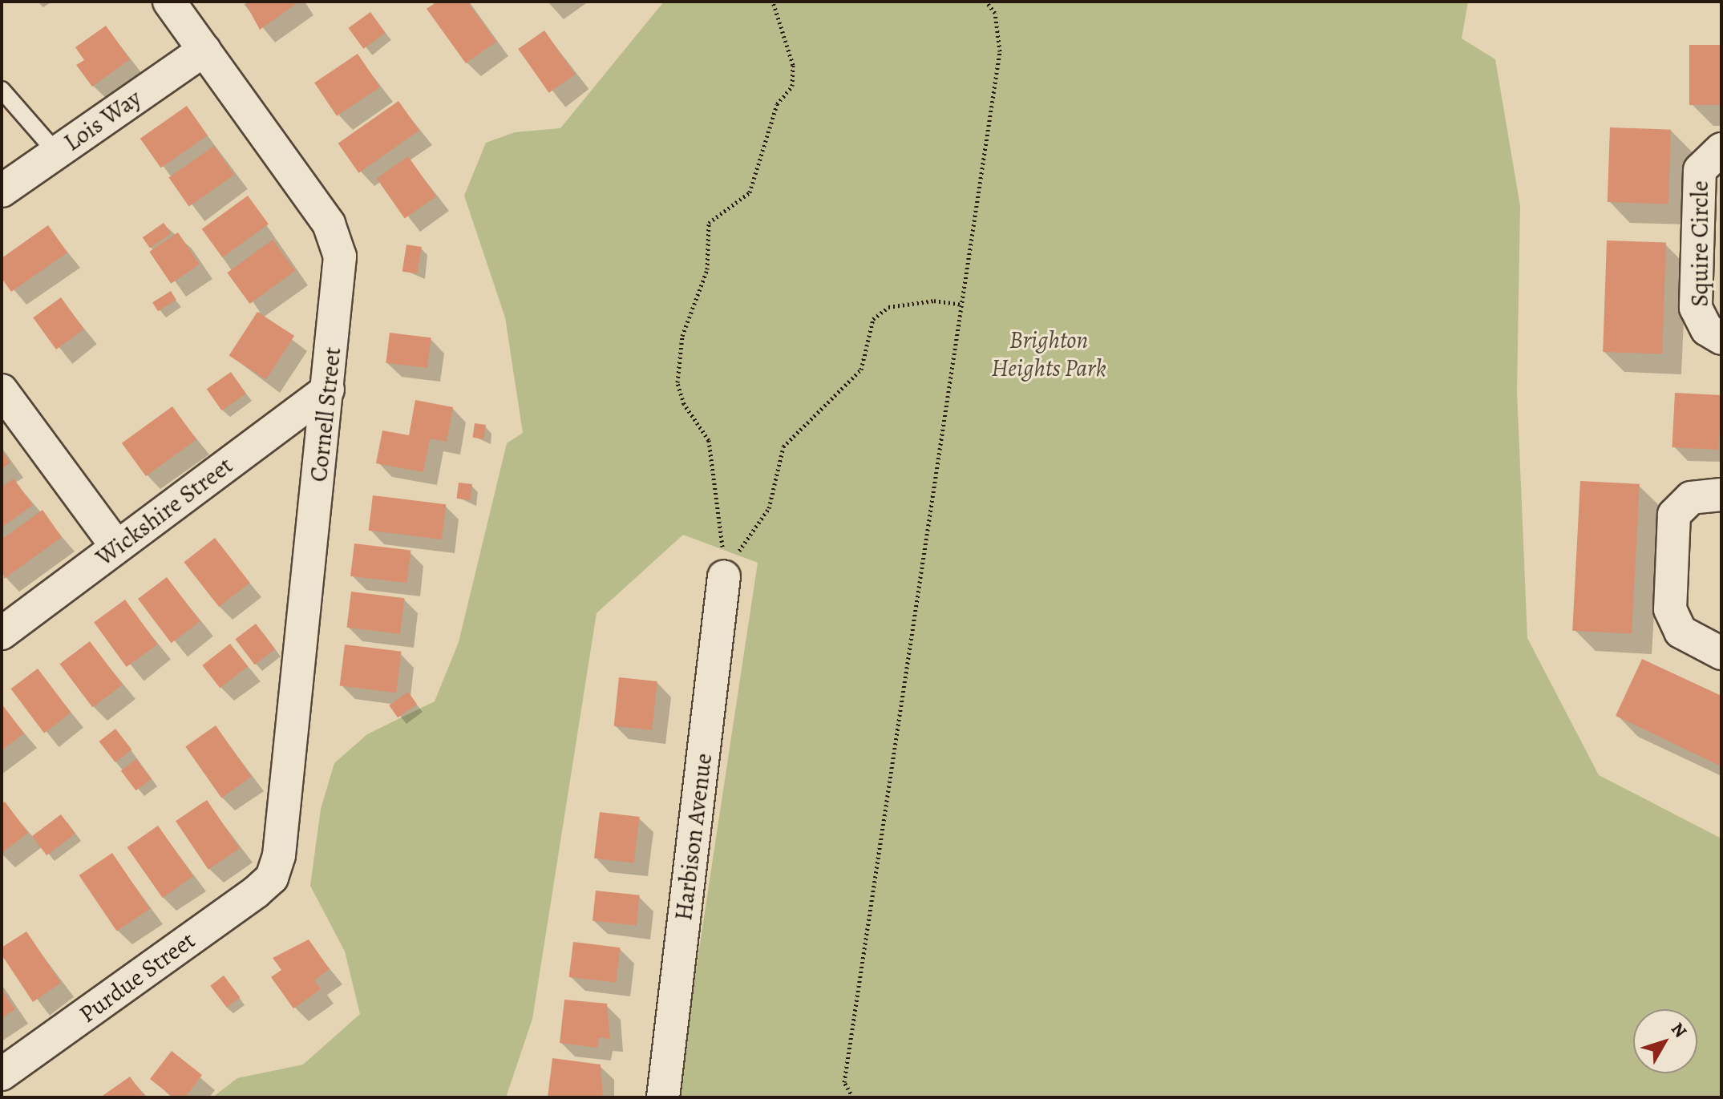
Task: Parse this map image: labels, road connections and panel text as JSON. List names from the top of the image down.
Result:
{
  "streets": {
    "street": [
      "Lois Way",
      "Squire Circle",
      "Cornell Street",
      "Wickshire Street",
      "Harbison Avenue",
      "Purdue Street"
    ]
  },
  "crossings": [
    ["Lois Way", "Cornell Street"],
    ["Cornell Street", "Wickshire Street"],
    ["Cornell Street", "Purdue Street"]
  ],
  "parks": ["Brighton Heights Park"],
  "north": "top right"
}
